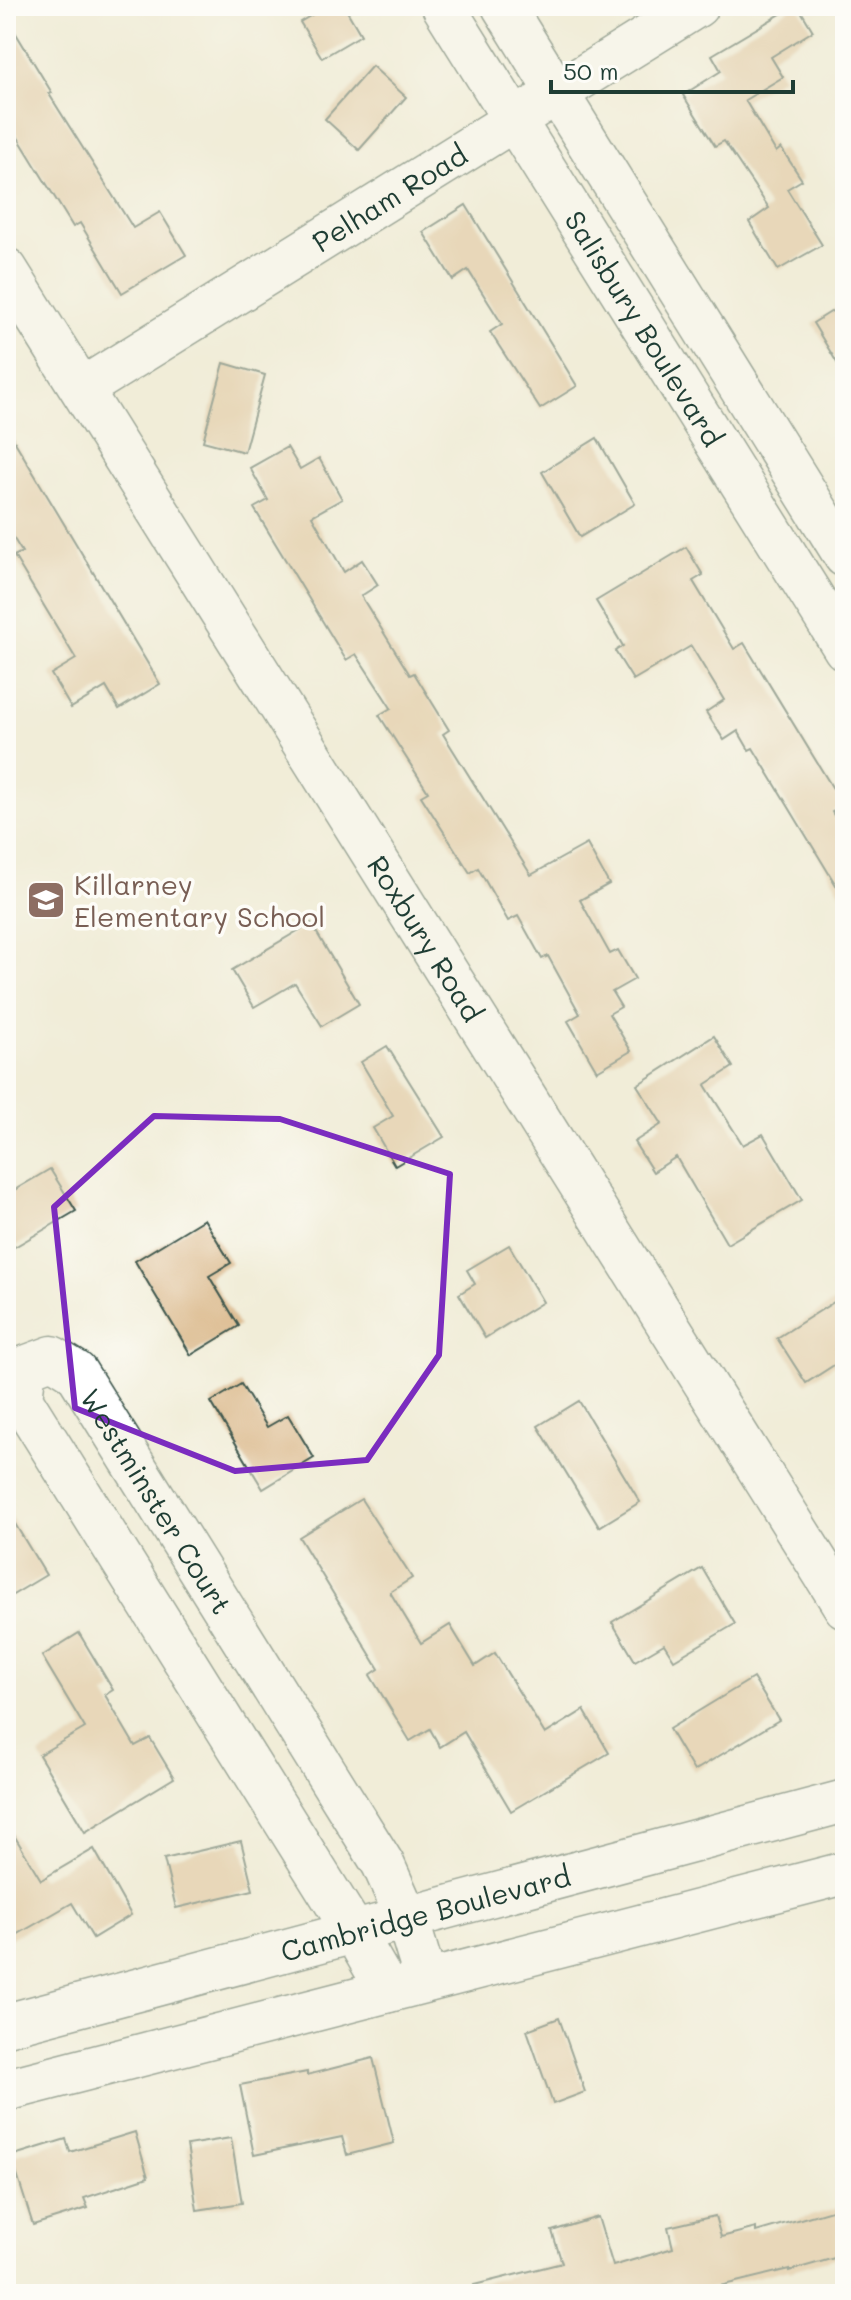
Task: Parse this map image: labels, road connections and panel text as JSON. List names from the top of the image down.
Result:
{
  "streets": {
    "street": [
      "Pelham Road",
      "Salisbury Boulevard",
      "Roxbury Road",
      "Westminster Court",
      "Cambridge Boulevard"
    ]
  },
  "crossings": [
    ["Pelham Road", "Salisbury Boulevard"],
    ["Pelham Road", "Roxbury Road"],
    ["Westminster Court", "Cambridge Boulevard"]
  ],
  "places": {
    "school or university": ["Killarney Elementary School"]
  },
  "scale_bar": "50 m"
}
